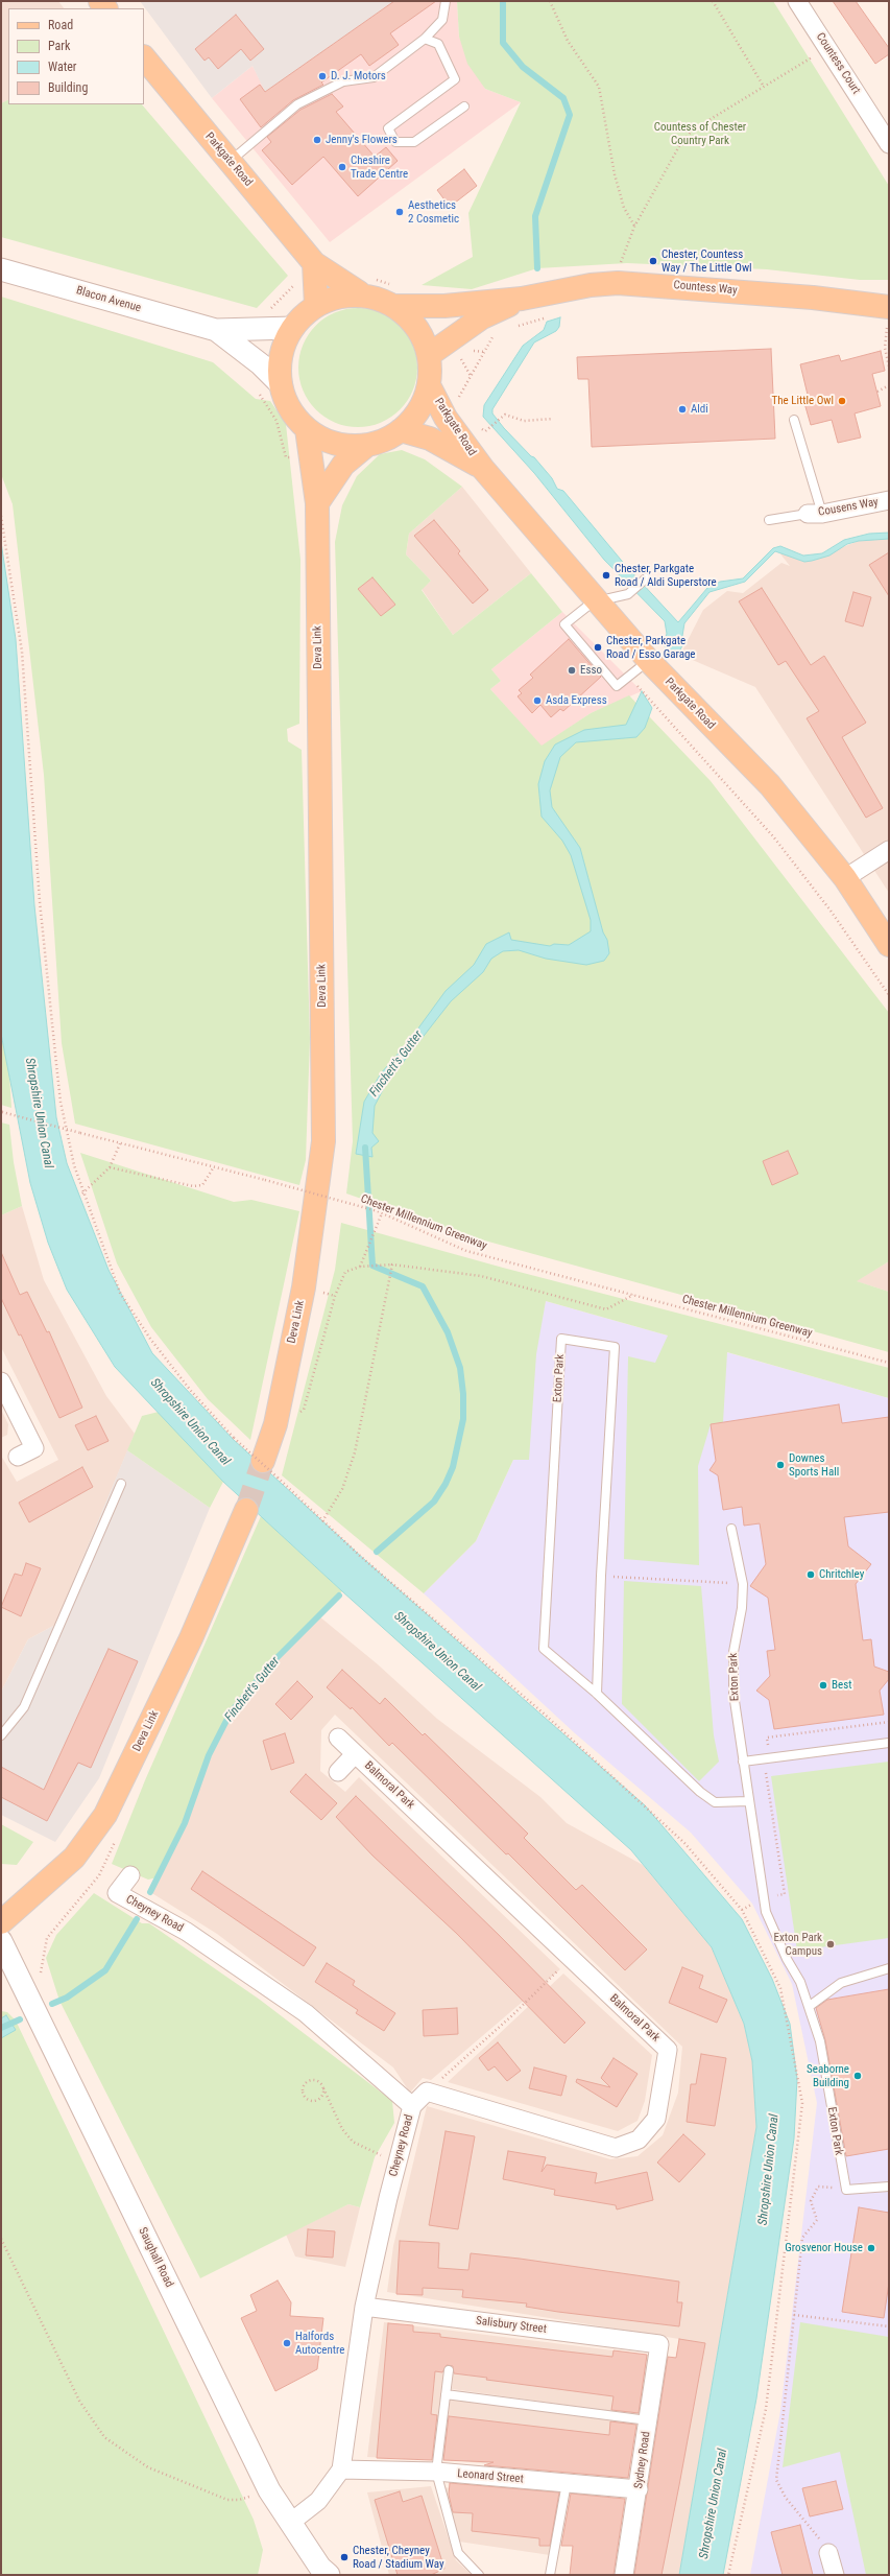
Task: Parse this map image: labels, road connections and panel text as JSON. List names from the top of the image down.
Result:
{
  "streets": {
    "main road": ["Parkgate Road", "Countess Way", "Deva Link"],
    "street": [
      "Countess Court",
      "Blacon Avenue",
      "Cousens Way",
      "Balmoral Park",
      "Cheyney Road",
      "Saughall Road",
      "Salisbury Street",
      "Sydney Road",
      "Leonard Street"
    ],
    "lane": ["Exton Park"],
    "path": ["Chester Millennium Greenway"]
  },
  "crossings": [
    ["Parkgate Road", "Countess Way"],
    ["Cheyney Road", "Saughall Road"],
    ["Cheyney Road", "Salisbury Street"],
    ["Cheyney Road", "Leonard Street"],
    ["Salisbury Street", "Sydney Road"],
    ["Sydney Road", "Leonard Street"]
  ],
  "water": ["Finchett's Gutter", "Shropshire Union Canal"],
  "parks": ["Countess of Chester Country Park"],
  "places": [
    "D. J. Motors",
    "Jenny's Flowers",
    "Cheshire Trade Centre",
    "Aesthetics 2 Cosmetic",
    "Chester, Countess Way / The Little Owl",
    "The Little Owl",
    "Aldi",
    "Chester, Parkgate Road / Aldi Superstore",
    "Chester, Parkgate Road / Esso Garage",
    "Esso",
    "Asda Express",
    "Downes Sports Hall",
    "Chritchley",
    "Best",
    "Exton Park Campus",
    "Seaborne Building",
    "Grosvenor House",
    "Halfords Autocentre",
    "Chester, Cheyney Road / Stadium Way"
  ],
  "legend": [
    "Road",
    "Park",
    "Water",
    "Building"
  ]
}
